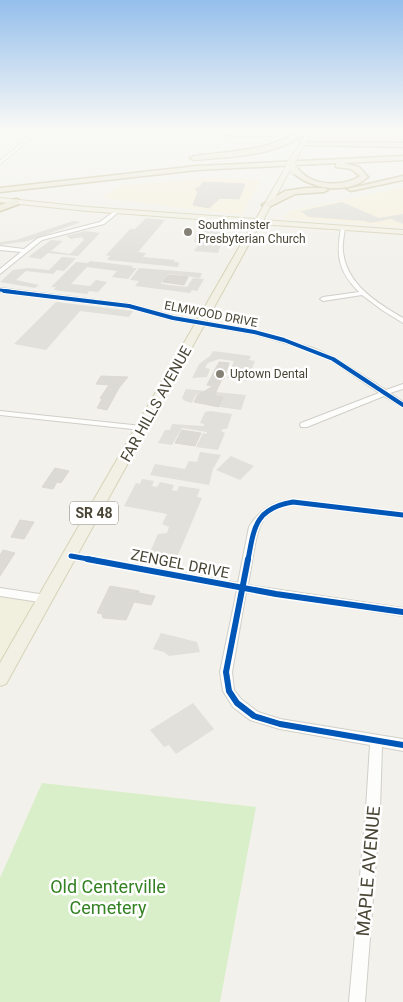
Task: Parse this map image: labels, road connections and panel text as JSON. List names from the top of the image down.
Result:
{
  "streets": {
    "main road": ["FAR HILLS AVENUE", "SR 48"],
    "street": ["ELMWOOD DRIVE", "ZENGEL DRIVE", "MAPLE AVENUE"]
  },
  "crossings": [
    ["ELMWOOD DRIVE", "FAR HILLS AVENUE"],
    ["FAR HILLS AVENUE", "ZENGEL DRIVE"]
  ],
  "parks": ["Old Centerville Cemetery"],
  "places": ["Southminster Presbyterian Church", "Uptown Dental"]
}
